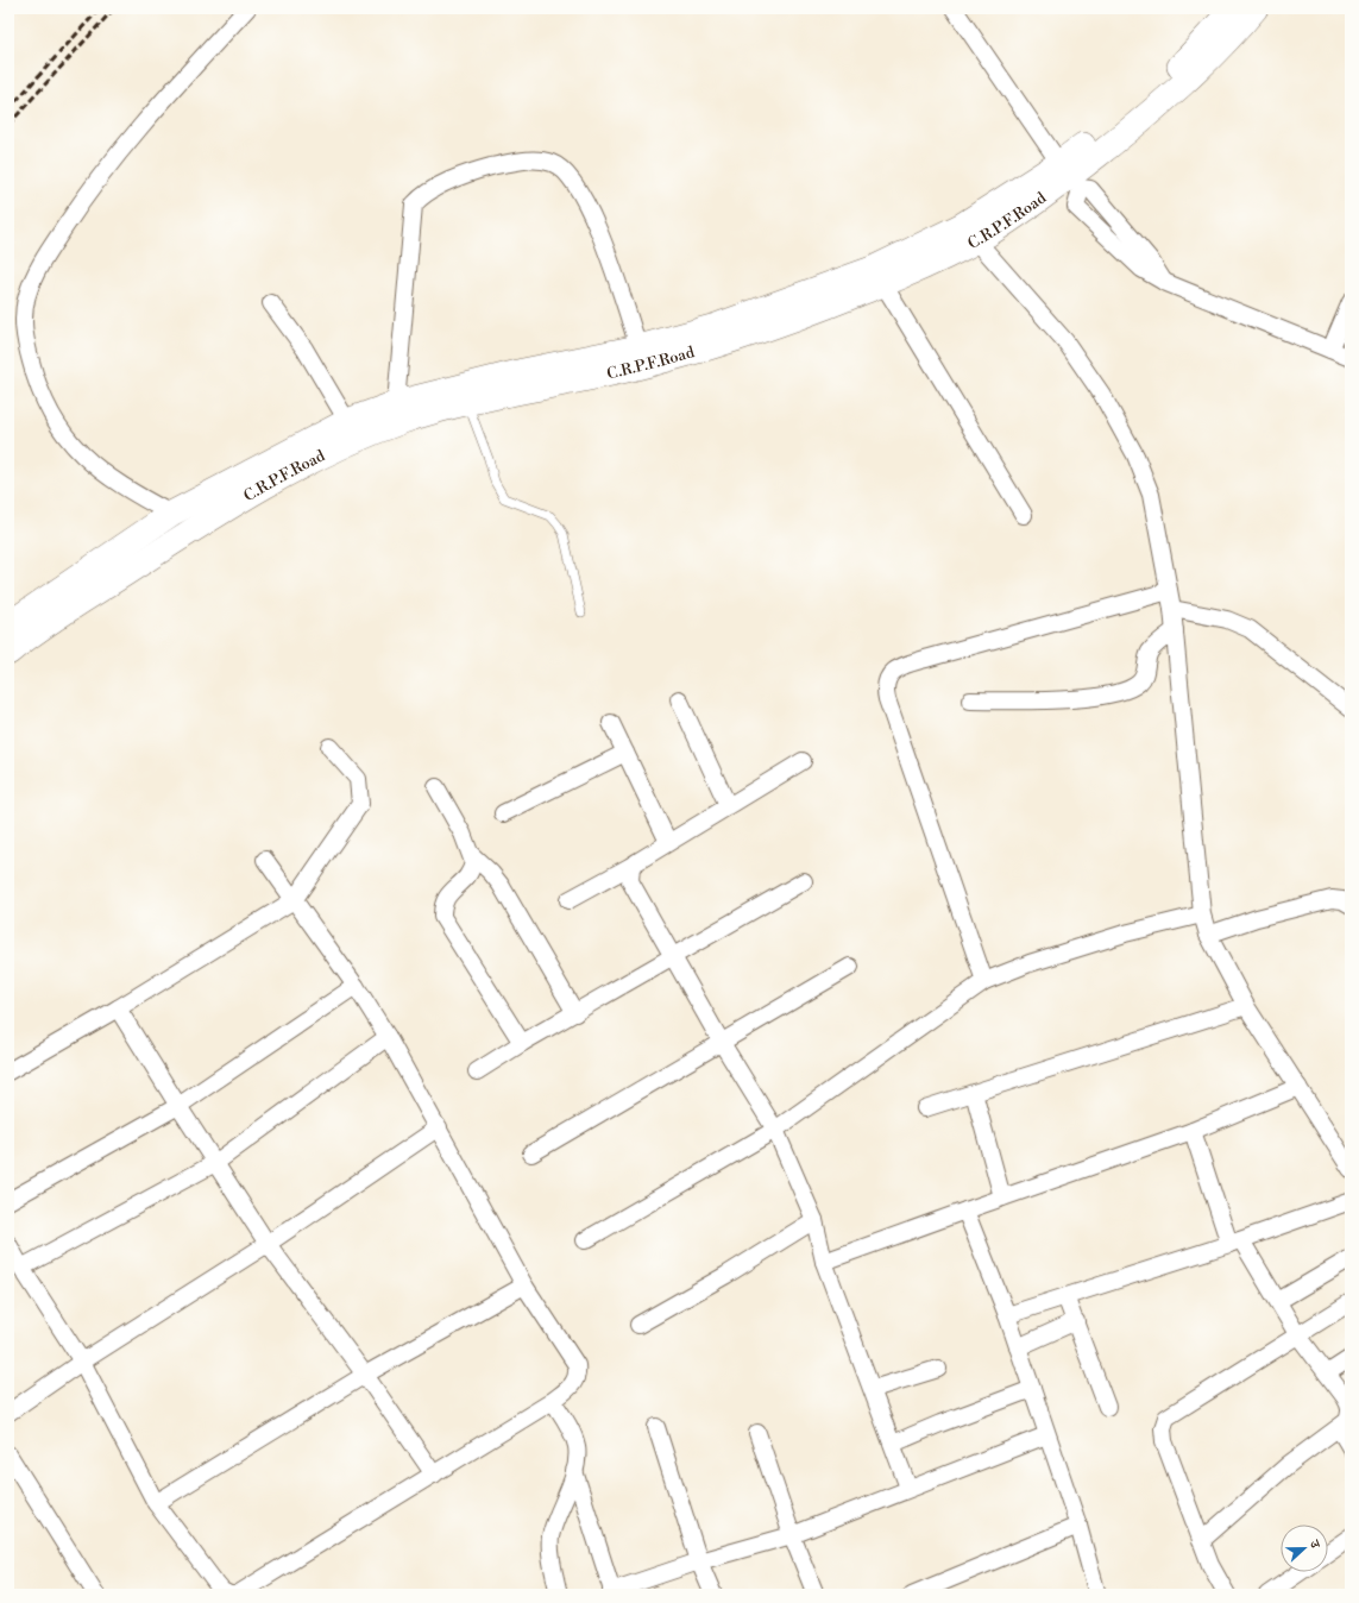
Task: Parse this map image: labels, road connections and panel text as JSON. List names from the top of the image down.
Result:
{
  "streets": {
    "main road": ["C.R.P.F.Road"]
  },
  "north": "right"
}
